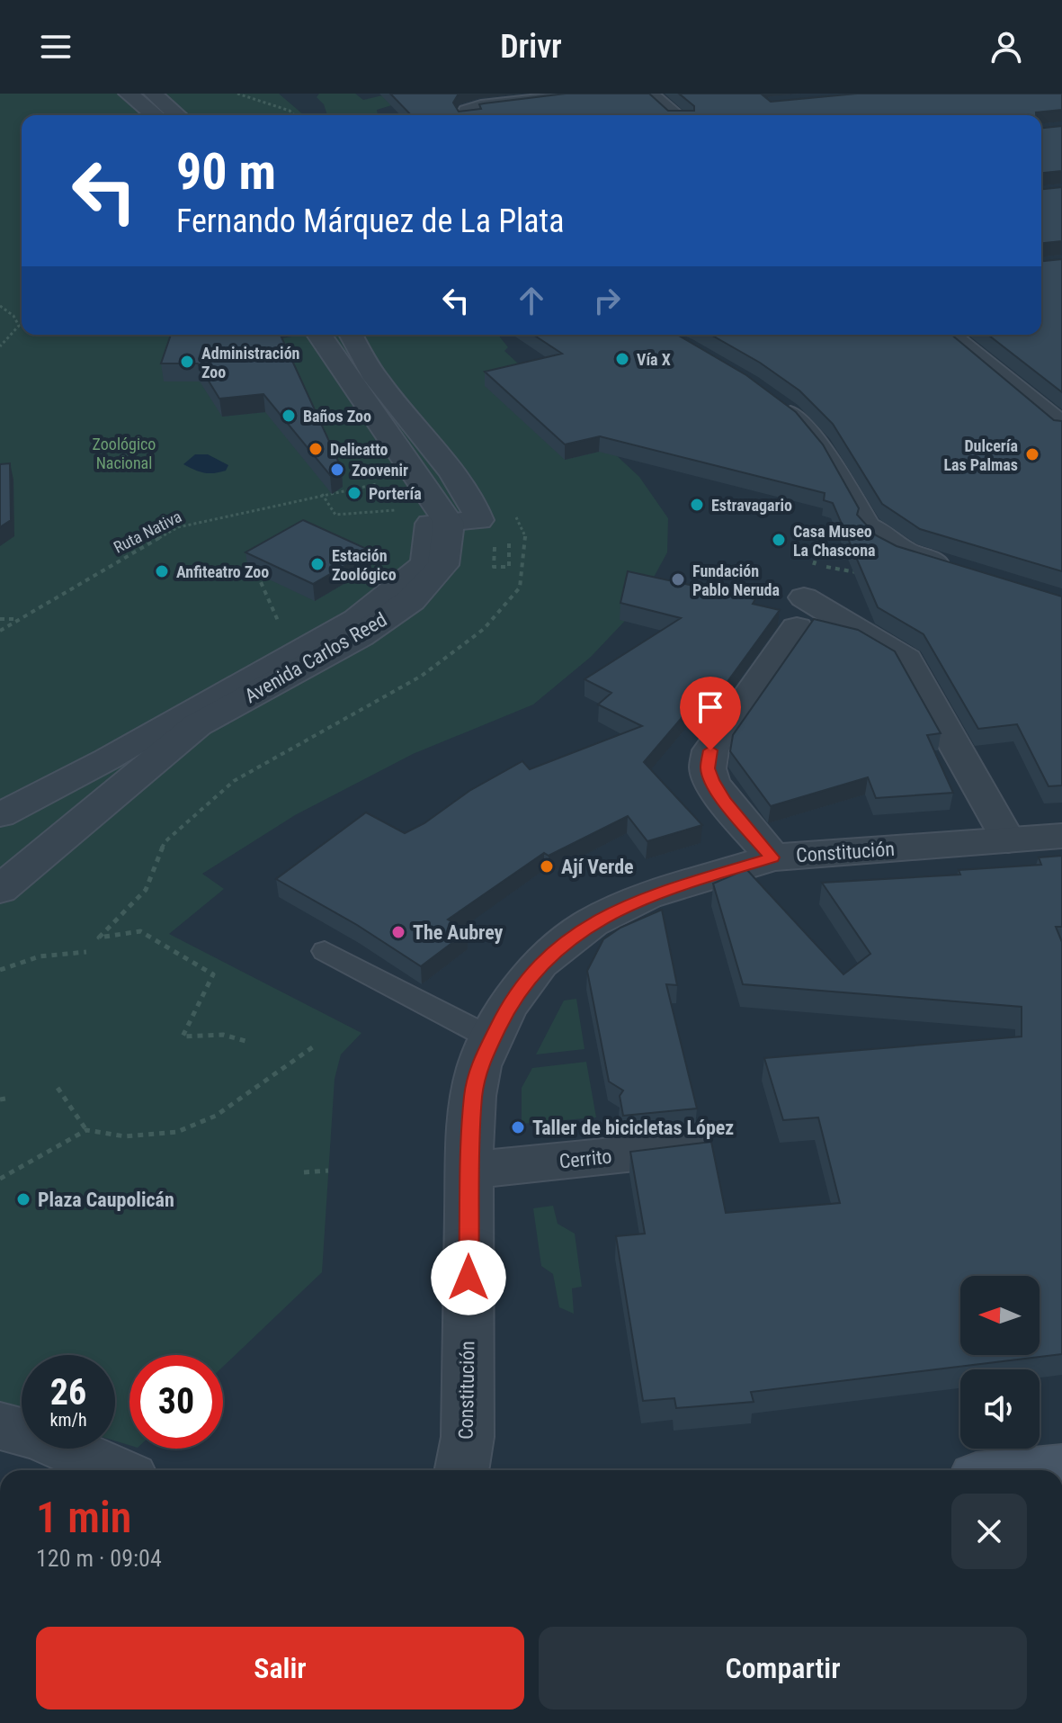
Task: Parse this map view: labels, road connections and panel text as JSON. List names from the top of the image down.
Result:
{
  "streets": {
    "street": ["Avenida Carlos Reed", "Constitución", "Cerrito"],
    "path": ["Ruta Nativa"]
  },
  "crossings": [
    ["Constitución", "Cerrito"]
  ],
  "parks": ["Zoológico Nacional"],
  "places": [
    "Vía X",
    "Administración Zoo",
    "Baños Zoo",
    "Delicatto",
    "Dulcería Las Palmas",
    "Zoovenir",
    "Portería",
    "Estravagario",
    "Casa Museo La Chascona",
    "Estación Zoológico",
    "Anfiteatro Zoo",
    "Fundación Pablo Neruda",
    "Ají Verde",
    "The Aubrey",
    "Taller de bicicletas López",
    "Plaza Caupolicán"
  ],
  "north": "left",
  "page": {
    "header": "Drivr",
    "turn": ["90 m", "Fernando Márquez de La Plata"],
    "speed": "26 km/h",
    "limit": "30",
    "heading": ["1 min", "120 m · 09:04"],
    "buttons": ["Salir", "Compartir"]
  }
}
